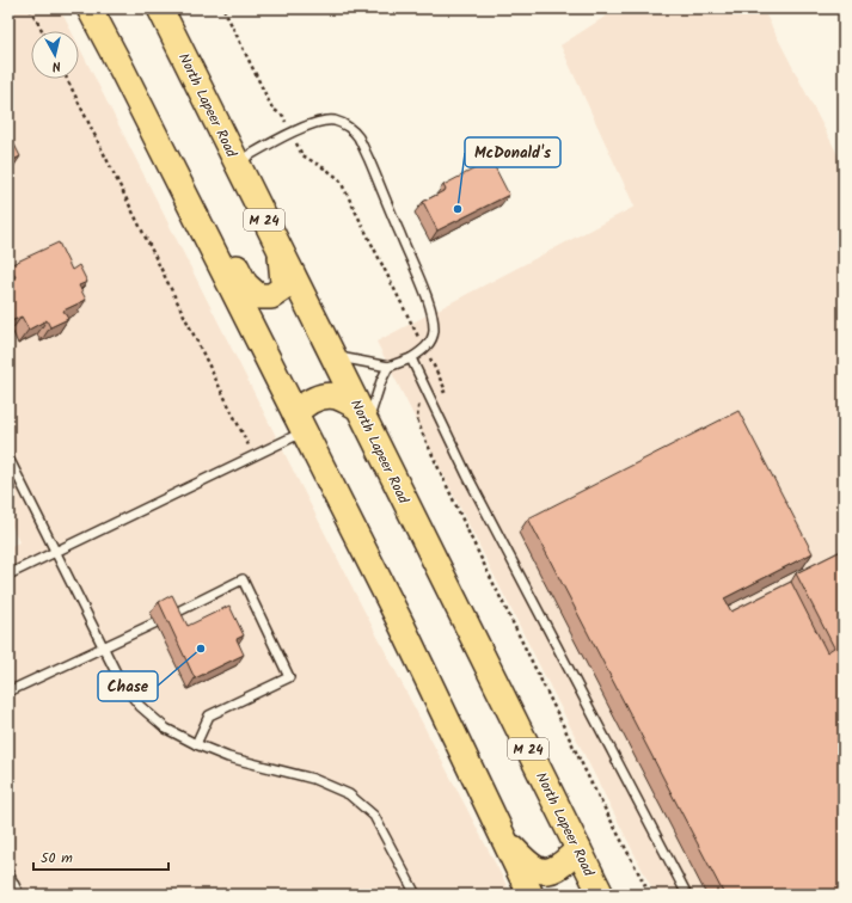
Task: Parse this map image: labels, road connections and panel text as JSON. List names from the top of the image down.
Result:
{
  "streets": {
    "main road": ["North Lapeer Road", "M 24"]
  },
  "places": ["McDonald's", "Chase"],
  "scale_bar": "50 m",
  "north": "bottom"
}
